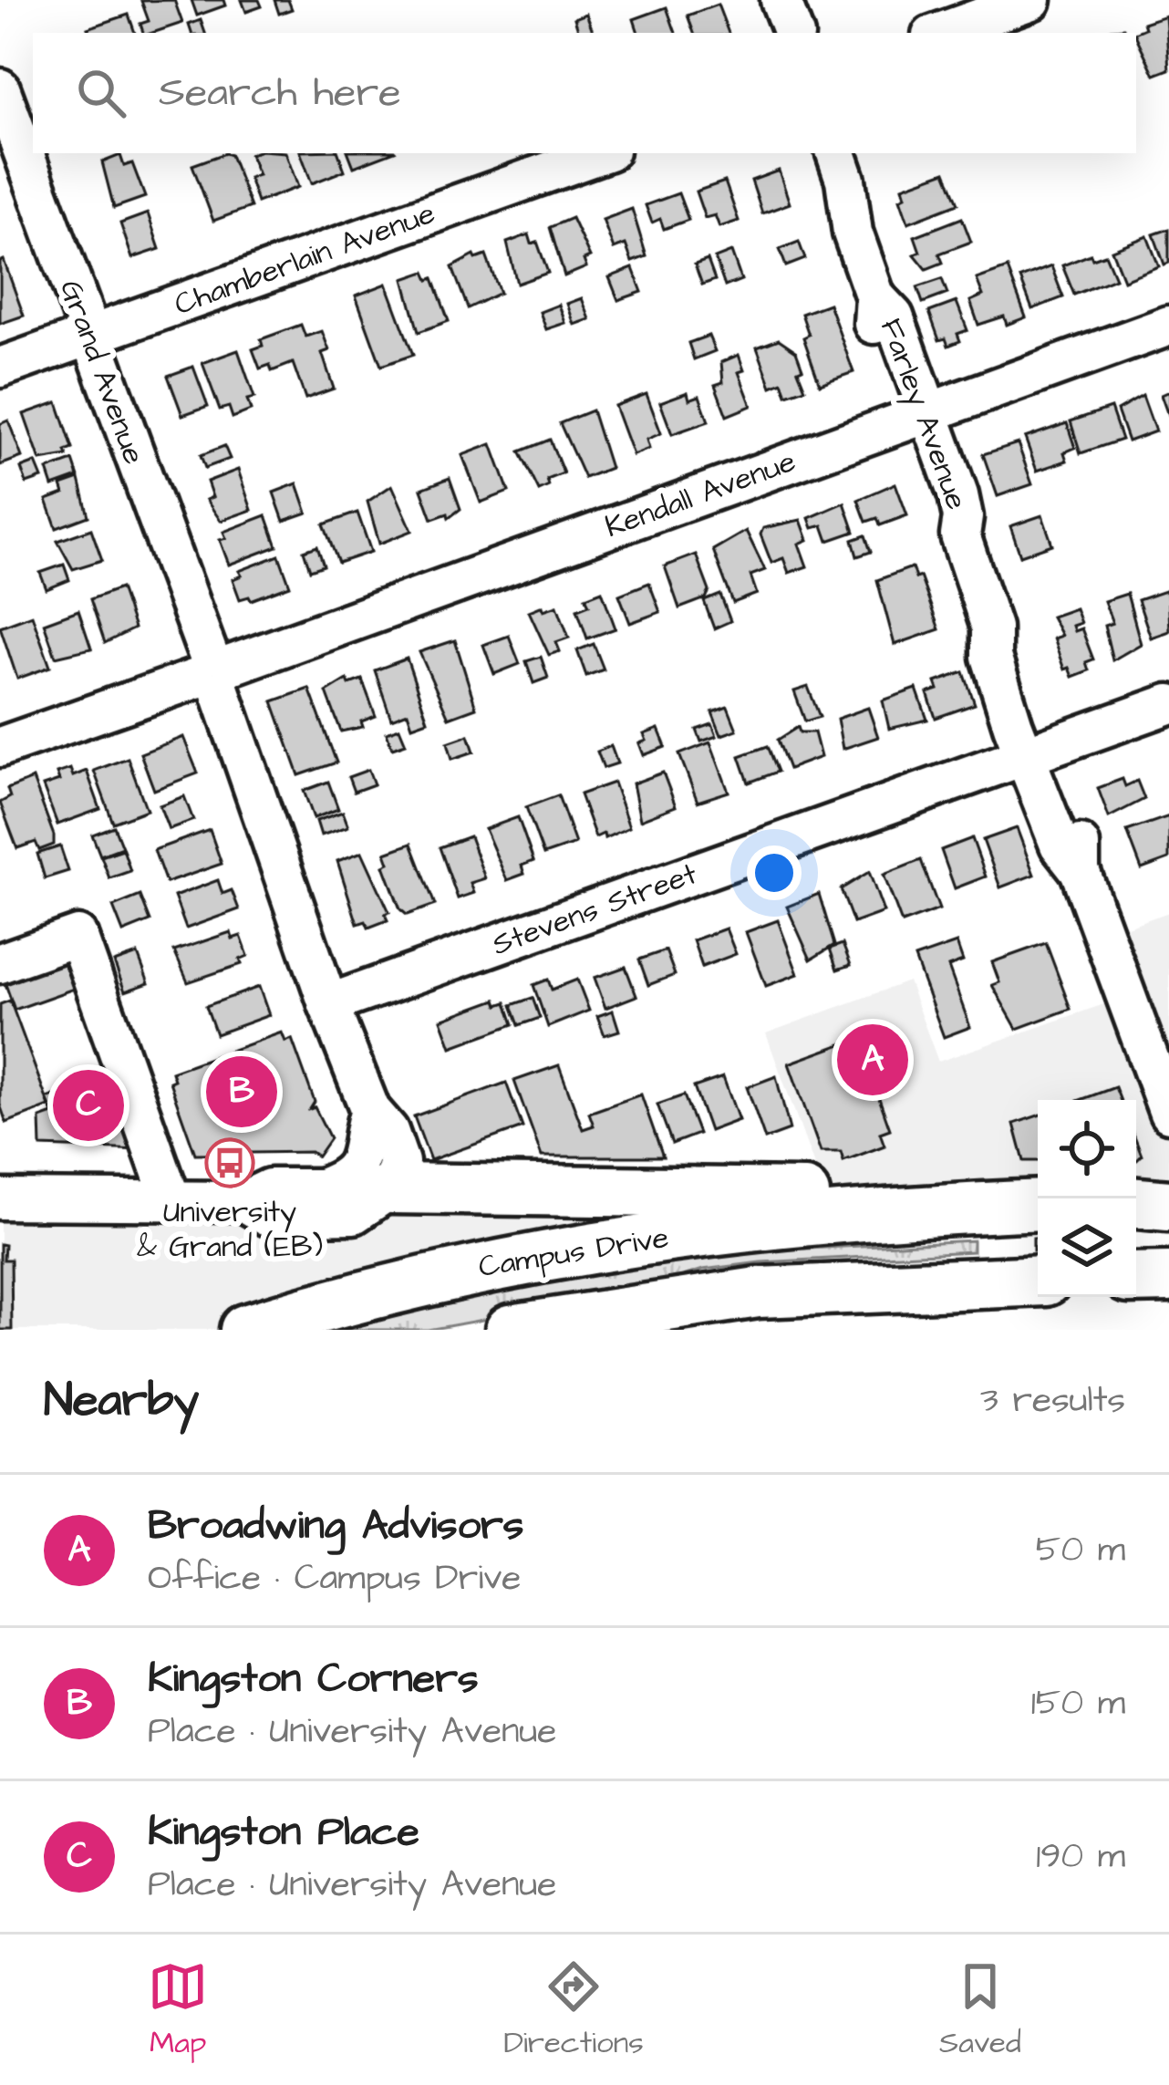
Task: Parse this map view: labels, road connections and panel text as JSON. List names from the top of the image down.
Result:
{
  "streets": {
    "main road": ["Campus Drive"],
    "street": [
      "Chamberlain Avenue",
      "Grand Avenue",
      "Farley Avenue",
      "Kendall Avenue",
      "Stevens Street"
    ]
  },
  "crossings": [
    ["Chamberlain Avenue", "Grand Avenue"],
    ["Grand Avenue", "Kendall Avenue"],
    ["Grand Avenue", "Stevens Street"],
    ["Farley Avenue", "Kendall Avenue"],
    ["Farley Avenue", "Stevens Street"]
  ],
  "places": {
    "bus stop": ["University & Grand (EB)"]
  },
  "page": {
    "search": "Search here",
    "pins": ["A", "B", "C"],
    "heading": ["Nearby", "3 results"],
    "list": [
      {
        "mark": "A",
        "name": "Broadwing Advisors",
        "note": "Office · Campus Drive",
        "value": "50 m"
      },
      {
        "mark": "B",
        "name": "Kingston Corners",
        "note": "Place · University Avenue",
        "value": "150 m"
      },
      {
        "mark": "C",
        "name": "Kingston Place",
        "note": "Place · University Avenue",
        "value": "190 m"
      }
    ],
    "nav": ["Map", "Directions", "Saved"]
  }
}
